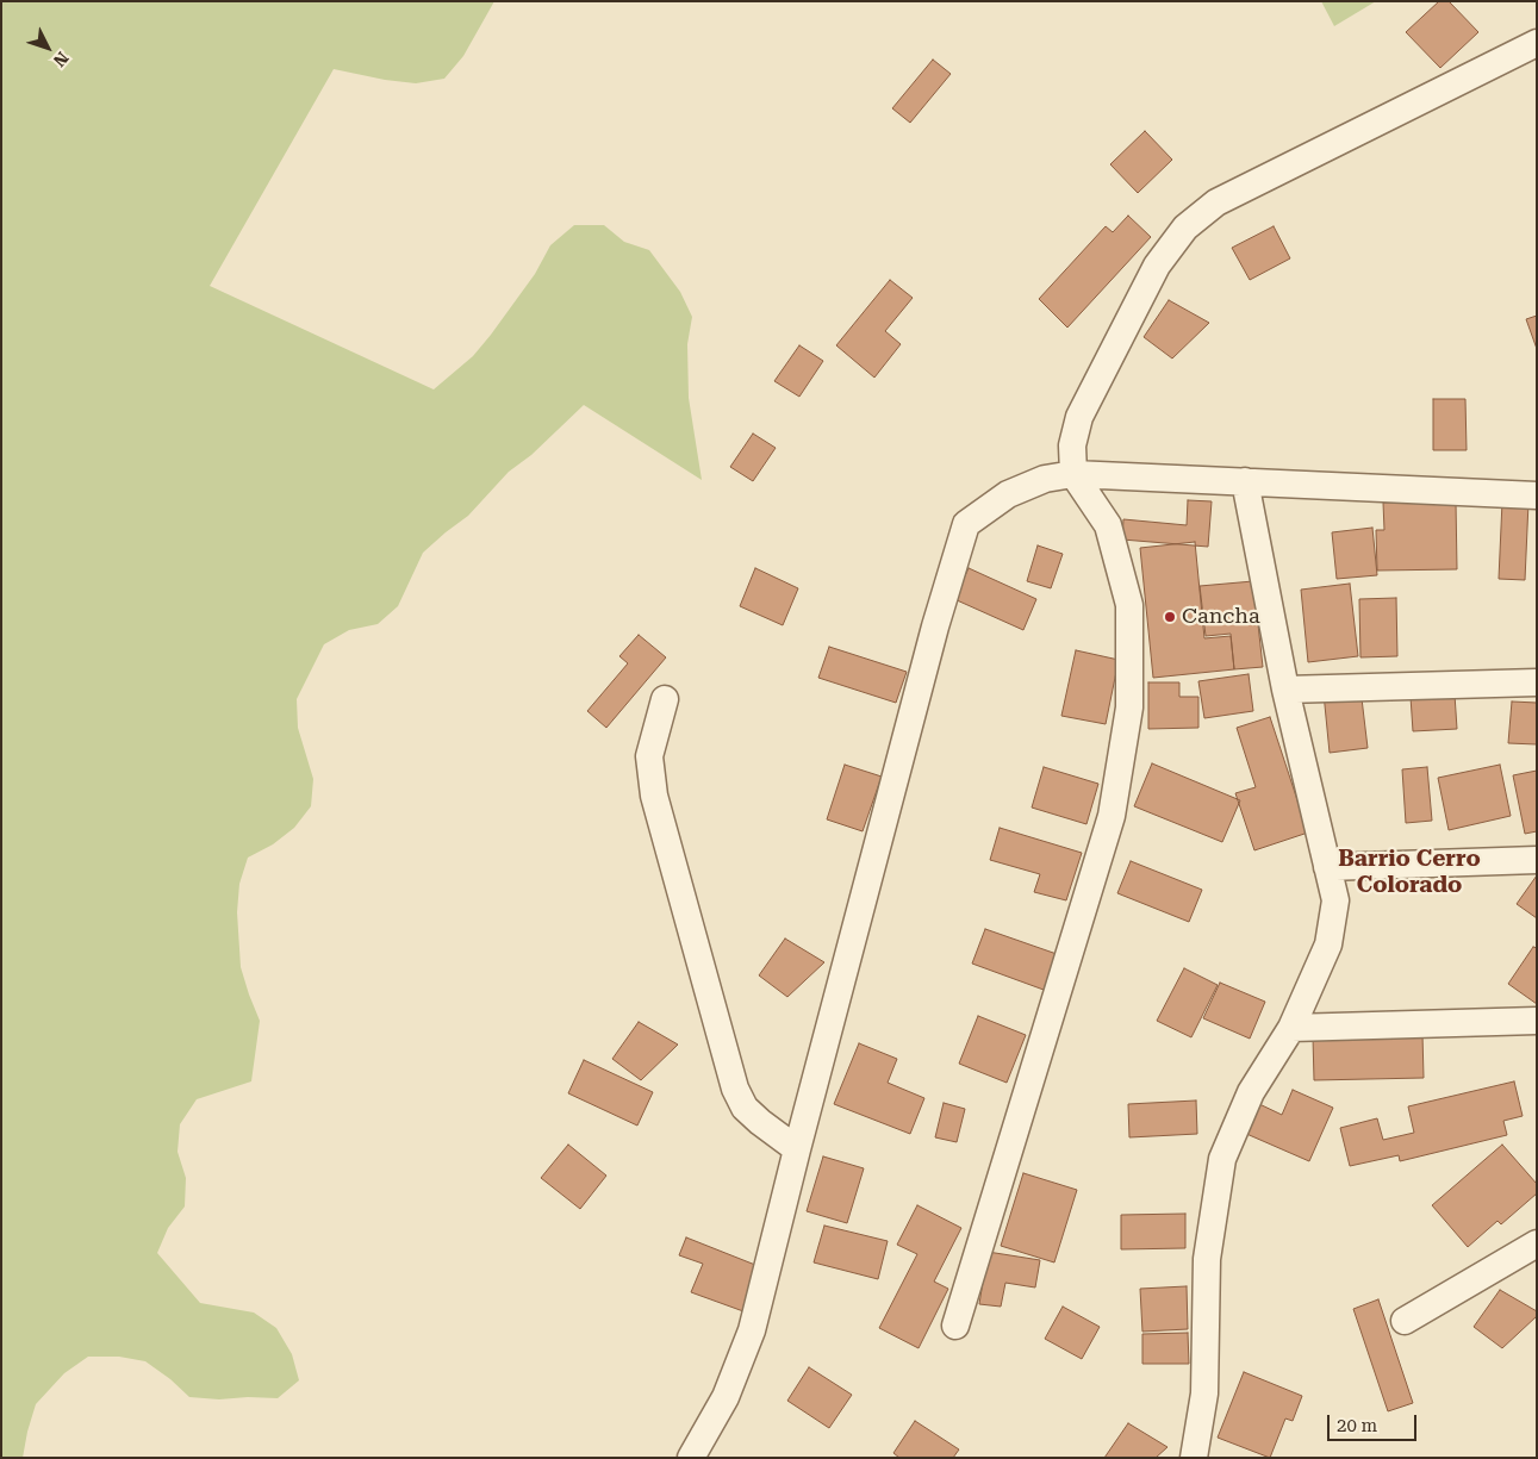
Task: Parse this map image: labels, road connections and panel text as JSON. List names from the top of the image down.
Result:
{
  "districts": ["Barrio Cerro Colorado"],
  "places": ["Cancha"],
  "scale_bar": "20 m",
  "north": "bottom right"
}
